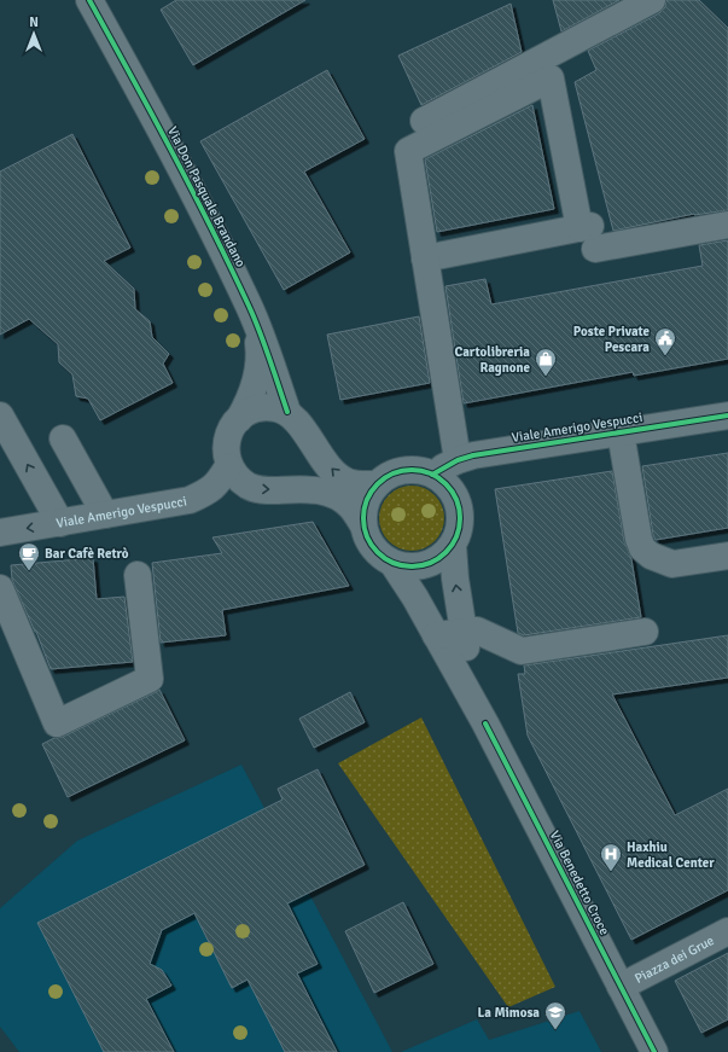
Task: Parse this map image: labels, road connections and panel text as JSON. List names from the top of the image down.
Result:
{
  "streets": {
    "street": [
      "Via Don Pasquale Brandano",
      "Viale Amerigo Vespucci",
      "Via Benedetto Croce",
      "Piazza dei Grue"
    ]
  },
  "crossings": [
    ["Viale Amerigo Vespucci", "Via Benedetto Croce"],
    ["Via Benedetto Croce", "Piazza dei Grue"]
  ],
  "places": {
    "public building": ["Poste Private Pescara"],
    "shop": ["Cartolibreria Ragnone"],
    "cafe": ["Bar Cafè Retrò"],
    "hospital": ["Haxhiu Medical Center"],
    "school or university": ["La Mimosa"]
  },
  "north": "top"
}
